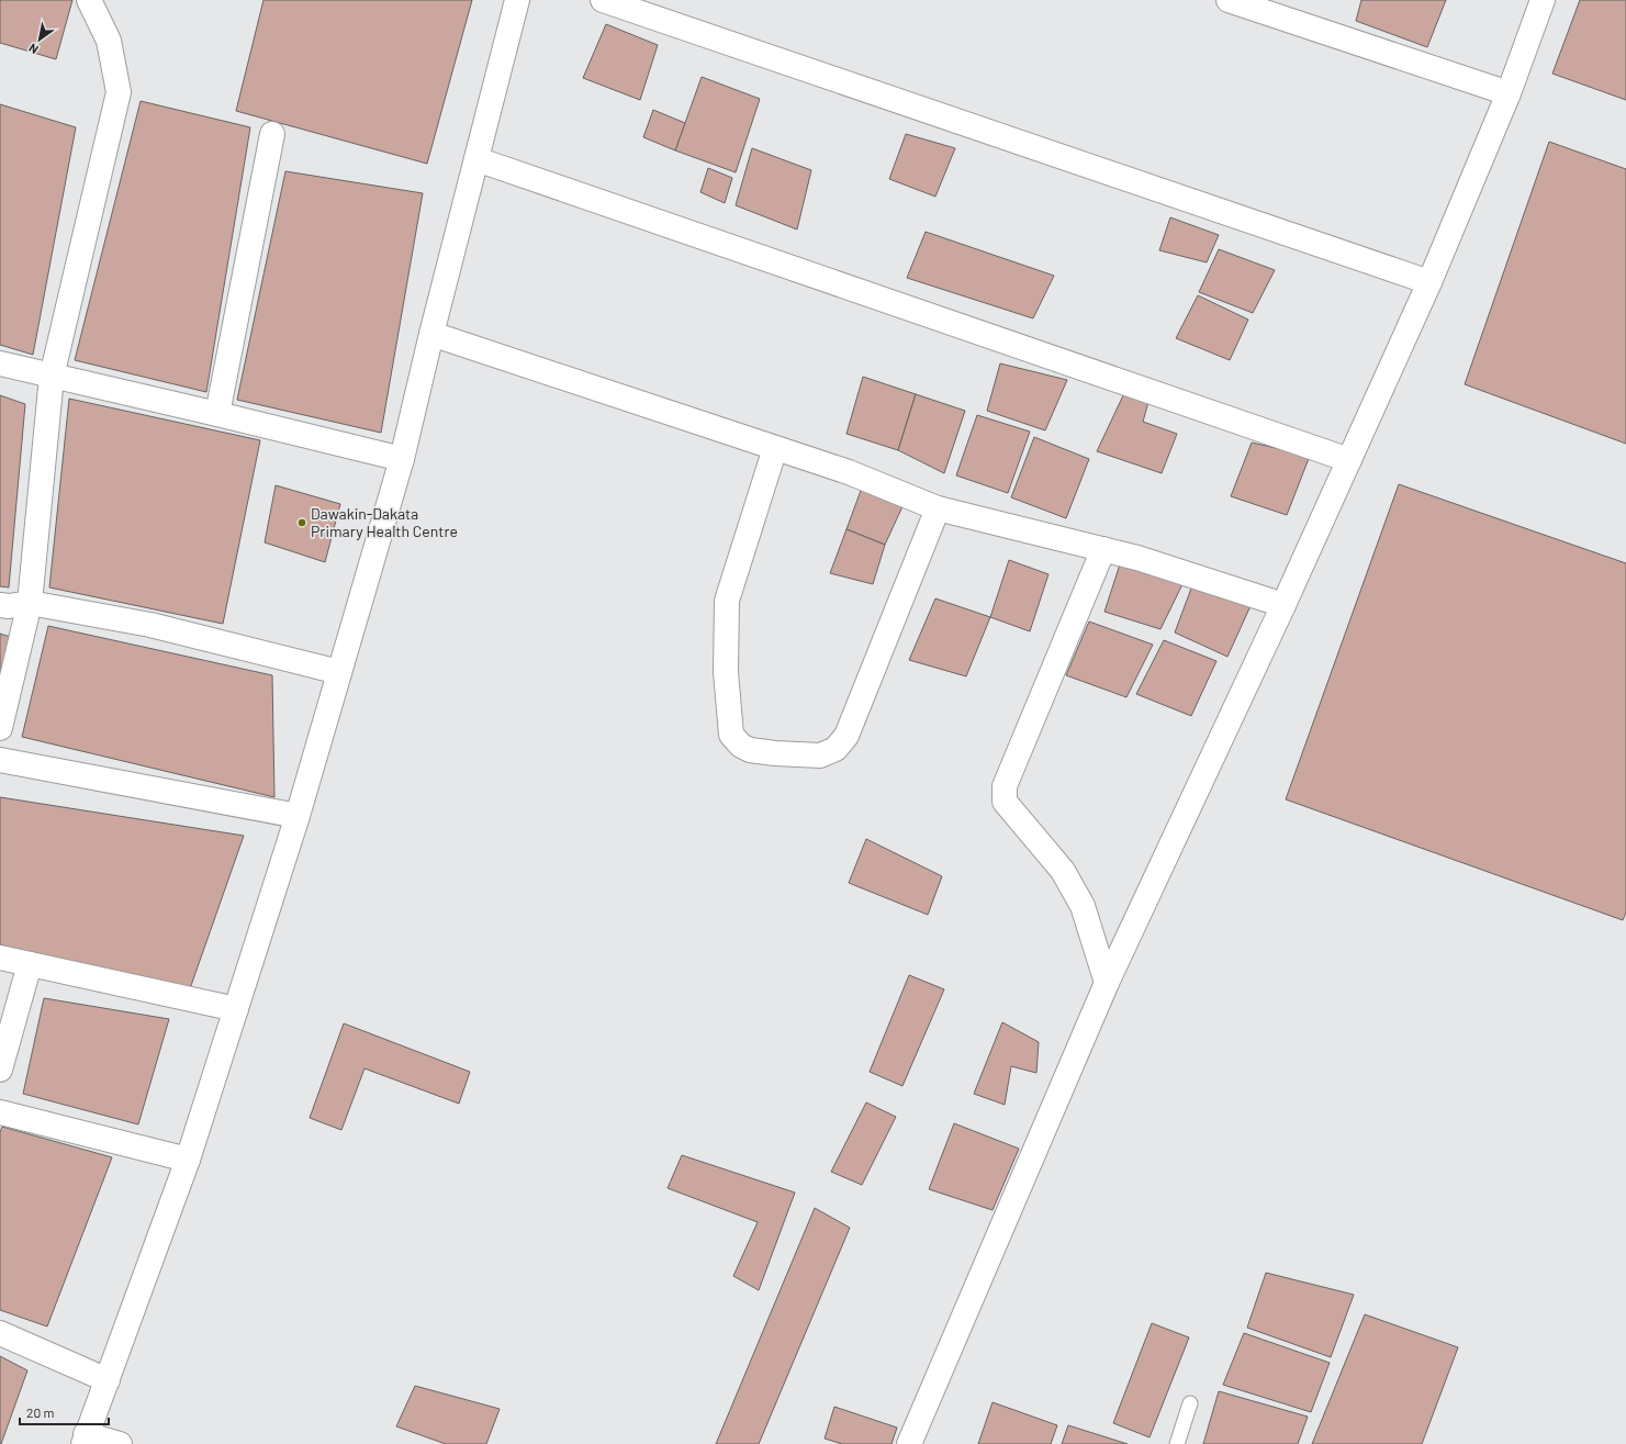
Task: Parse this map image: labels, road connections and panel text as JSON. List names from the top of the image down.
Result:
{
  "places": ["Dawakin-Dakata Primary Health Centre"],
  "scale_bar": "20 m",
  "north": "bottom left"
}
